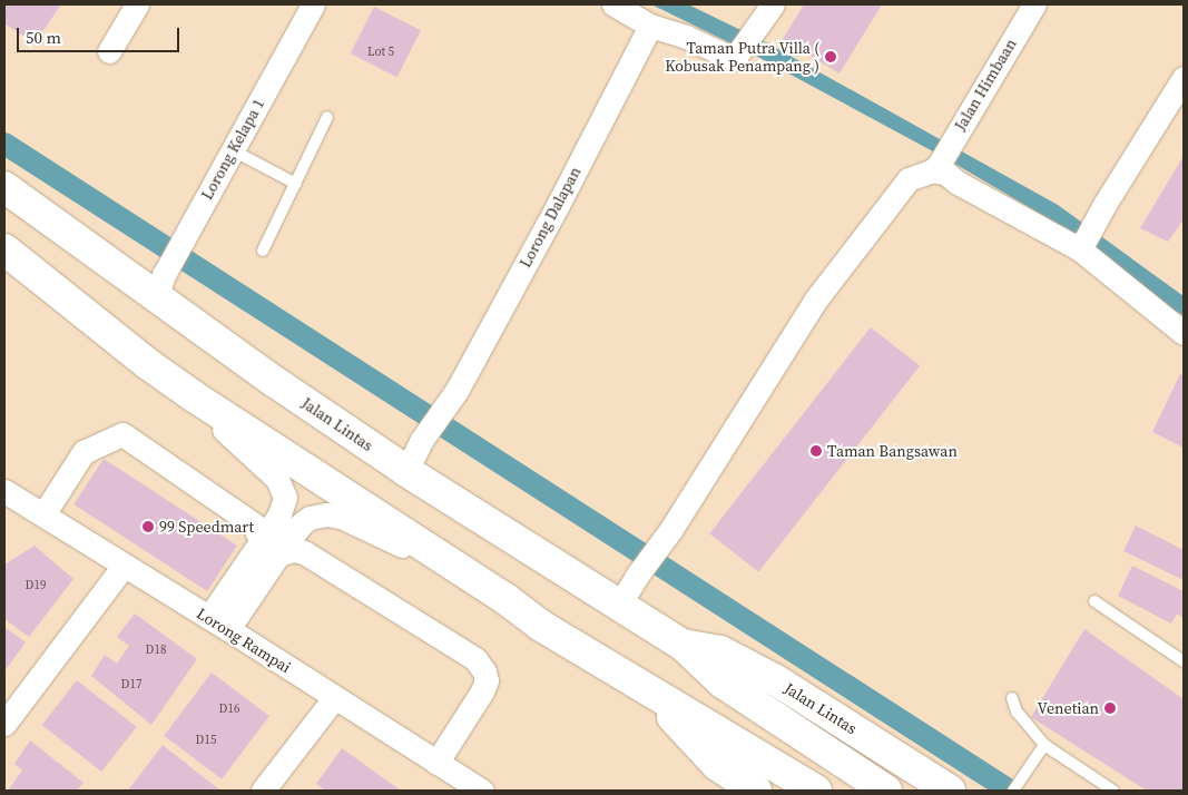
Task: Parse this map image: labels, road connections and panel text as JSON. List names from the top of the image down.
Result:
{
  "streets": {
    "highway": ["Jalan Lintas"],
    "street": [
      "Jalan Himbaan",
      "Lorong Kelapa 1",
      "Lorong Dalapan",
      "Lorong Rampai"
    ]
  },
  "crossings": [
    ["Lorong Kelapa 1", "Jalan Lintas"],
    ["Lorong Dalapan", "Jalan Lintas"]
  ],
  "places": [
    "Taman Putra Villa ( Kobusak Penampang )",
    "Taman Bangsawan",
    "99 Speedmart",
    "Venetian"
  ],
  "house_numbers": [
    "Lot 5",
    "D19",
    "D18",
    "D17",
    "D16",
    "D15"
  ],
  "scale_bar": "50 m"
}
